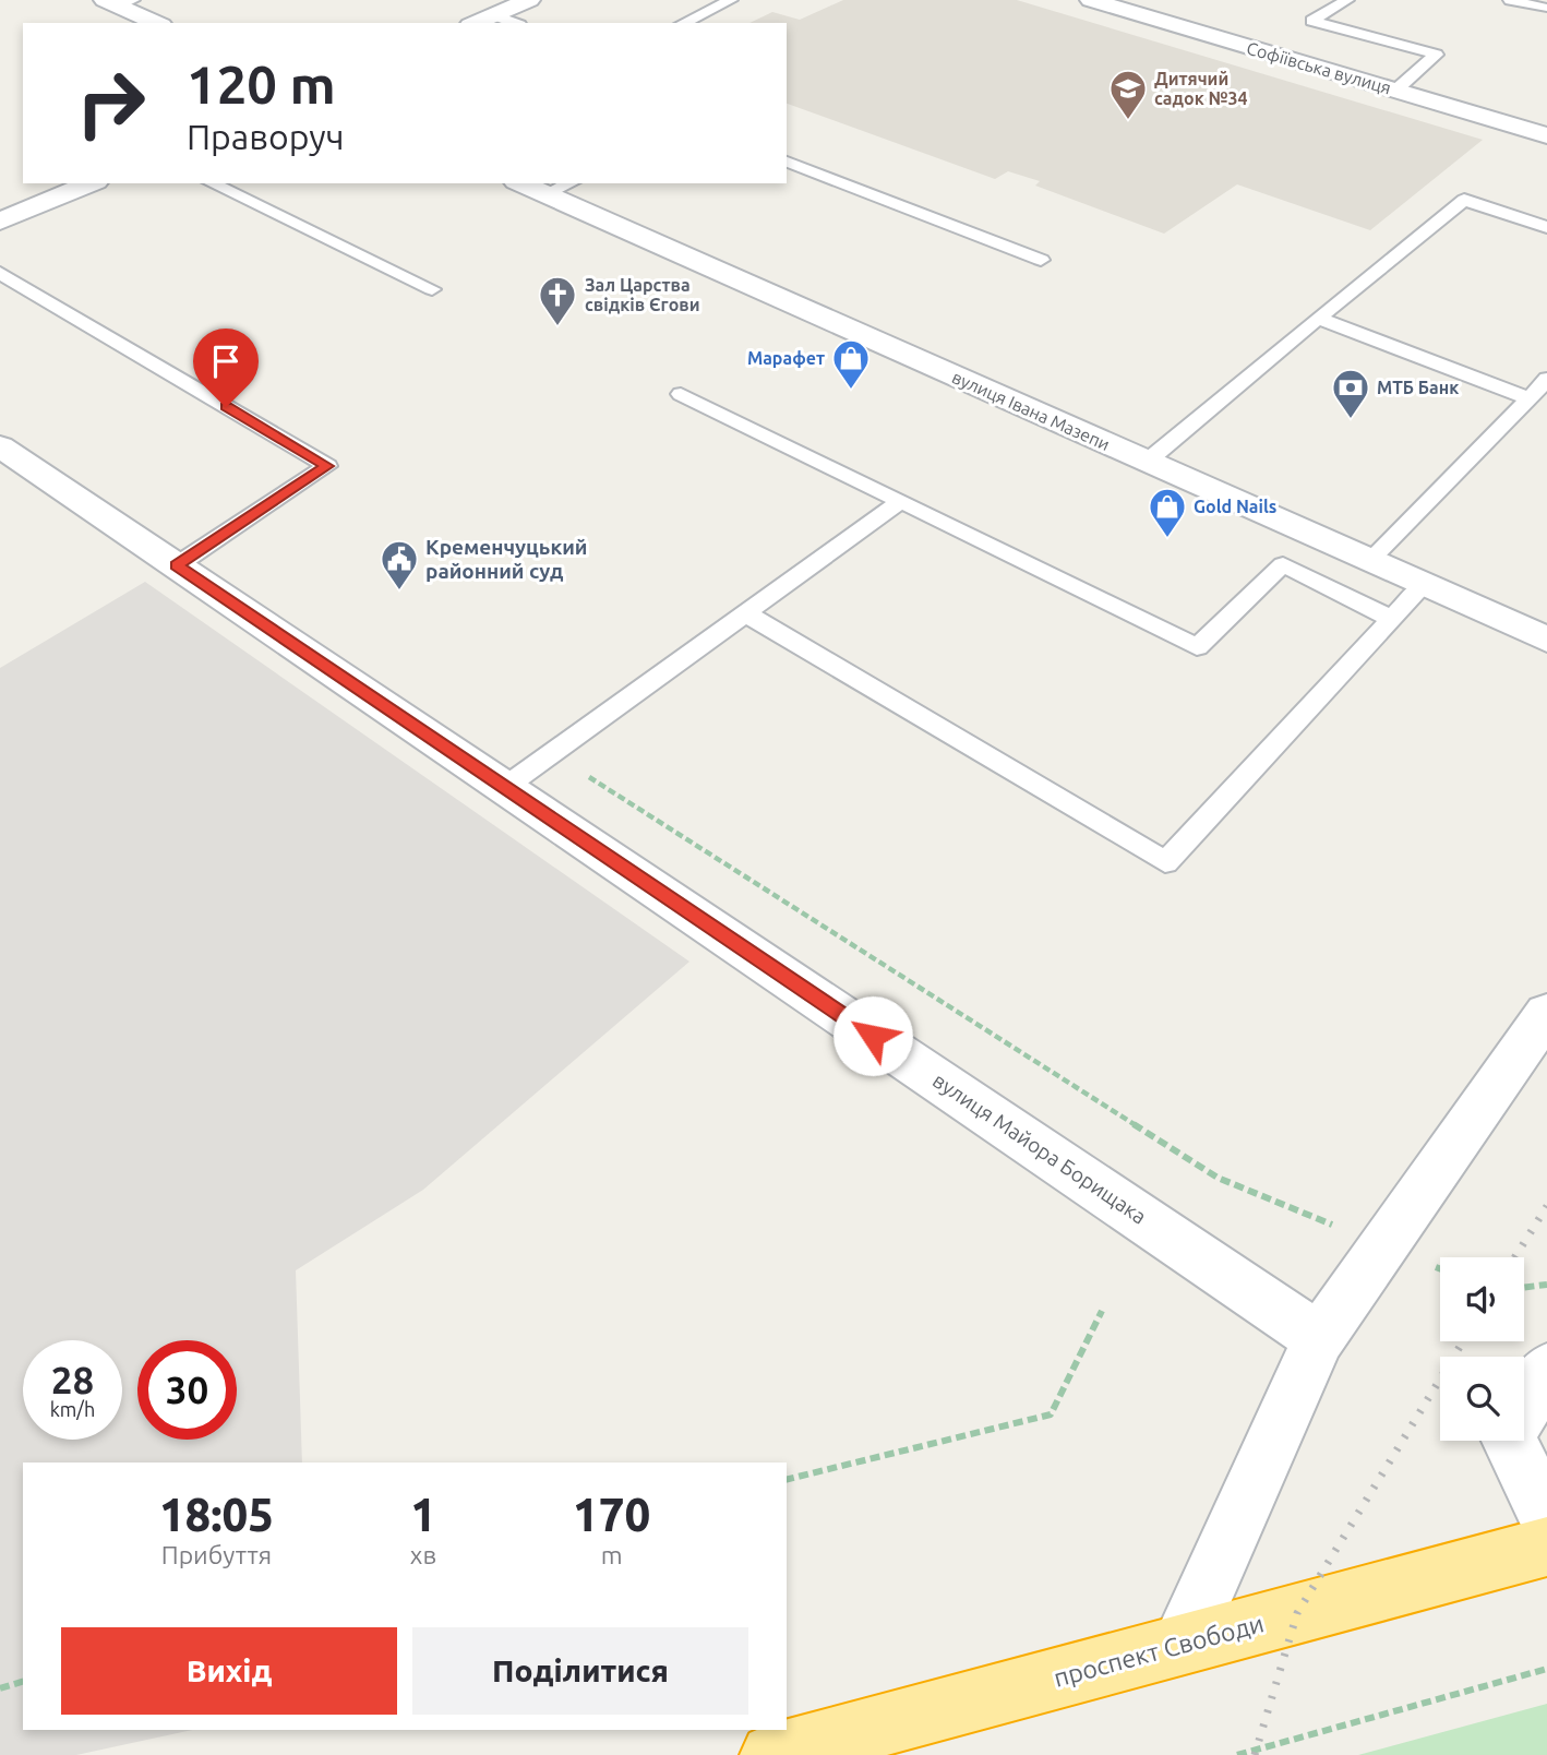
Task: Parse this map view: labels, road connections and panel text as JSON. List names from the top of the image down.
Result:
{
  "streets": {
    "highway": ["проспект Свободи"],
    "street": ["Софіївська вулиця", "вулиця Івана Мазепи", "вулиця Майора Борищака"]
  },
  "places": {
    "school or university": ["Дитячий садок №34"],
    "church": ["Зал Царства свідків Єгови"],
    "shop": ["Марафет", "Gold Nails"],
    "bank": ["МТБ Банк"],
    "public building": ["Кременчуцький районний суд"]
  },
  "page": {
    "turn": ["120 m", "Праворуч"],
    "speed": "28 km/h",
    "limit": "30",
    "eta": [
      "18:05",
      "Прибуття",
      "1",
      "хв",
      "170",
      "m"
    ],
    "buttons": ["Вихід", "Поділитися"]
  }
}
